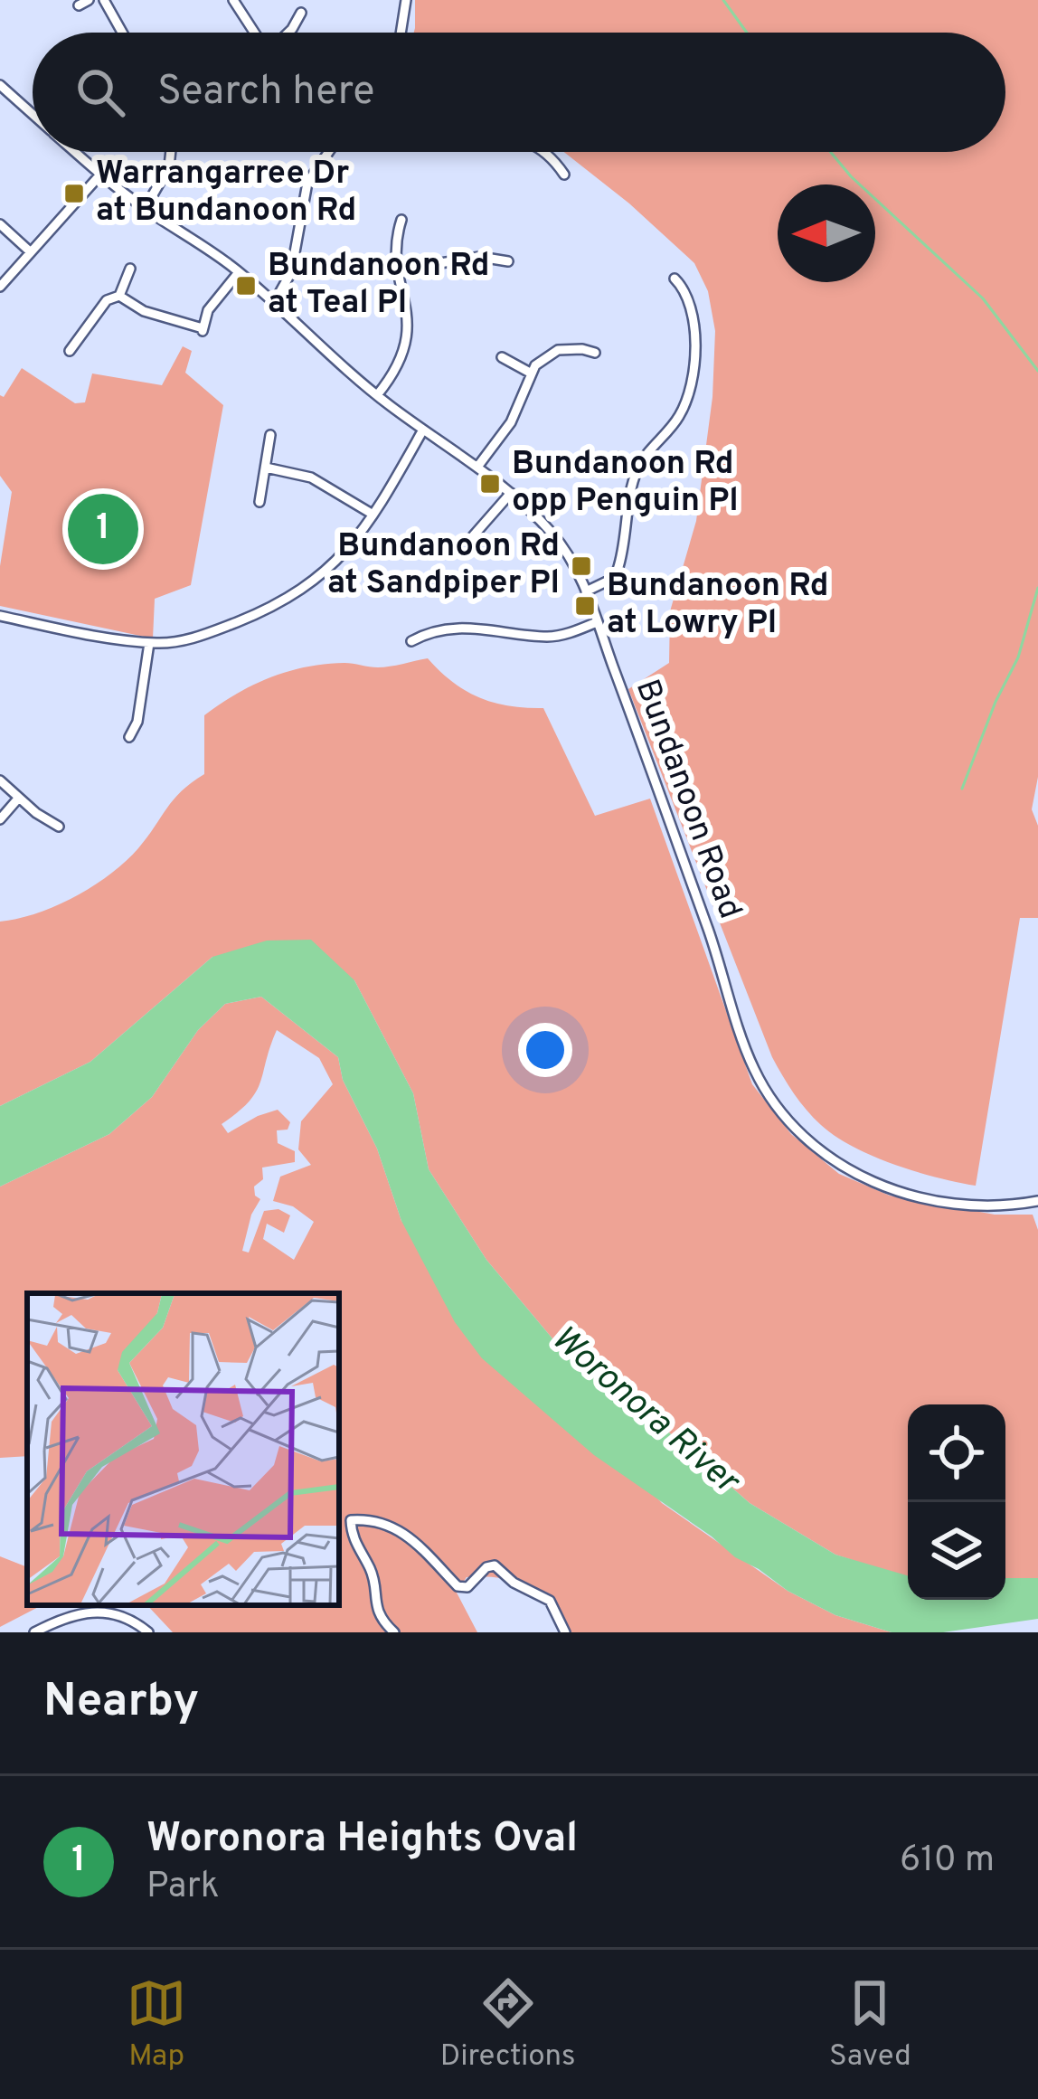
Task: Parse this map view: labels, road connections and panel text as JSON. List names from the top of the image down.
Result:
{
  "streets": {
    "street": ["Bundanoon Road"]
  },
  "water": ["Woronora River"],
  "places": {
    "transit": [
      "Warrangarree Dr at Bundanoon Rd",
      "Bundanoon Rd at Teal Pl",
      "Bundanoon Rd opp Penguin Pl",
      "Bundanoon Rd at Sandpiper Pl",
      "Bundanoon Rd at Lowry Pl"
    ]
  },
  "north": "left",
  "page": {
    "search": "Search here",
    "pins": "1",
    "heading": "Nearby",
    "list": [
      {
        "mark": "1",
        "name": "Woronora Heights Oval",
        "note": "Park",
        "value": "610 m"
      }
    ],
    "nav": ["Map", "Directions", "Saved"]
  }
}
